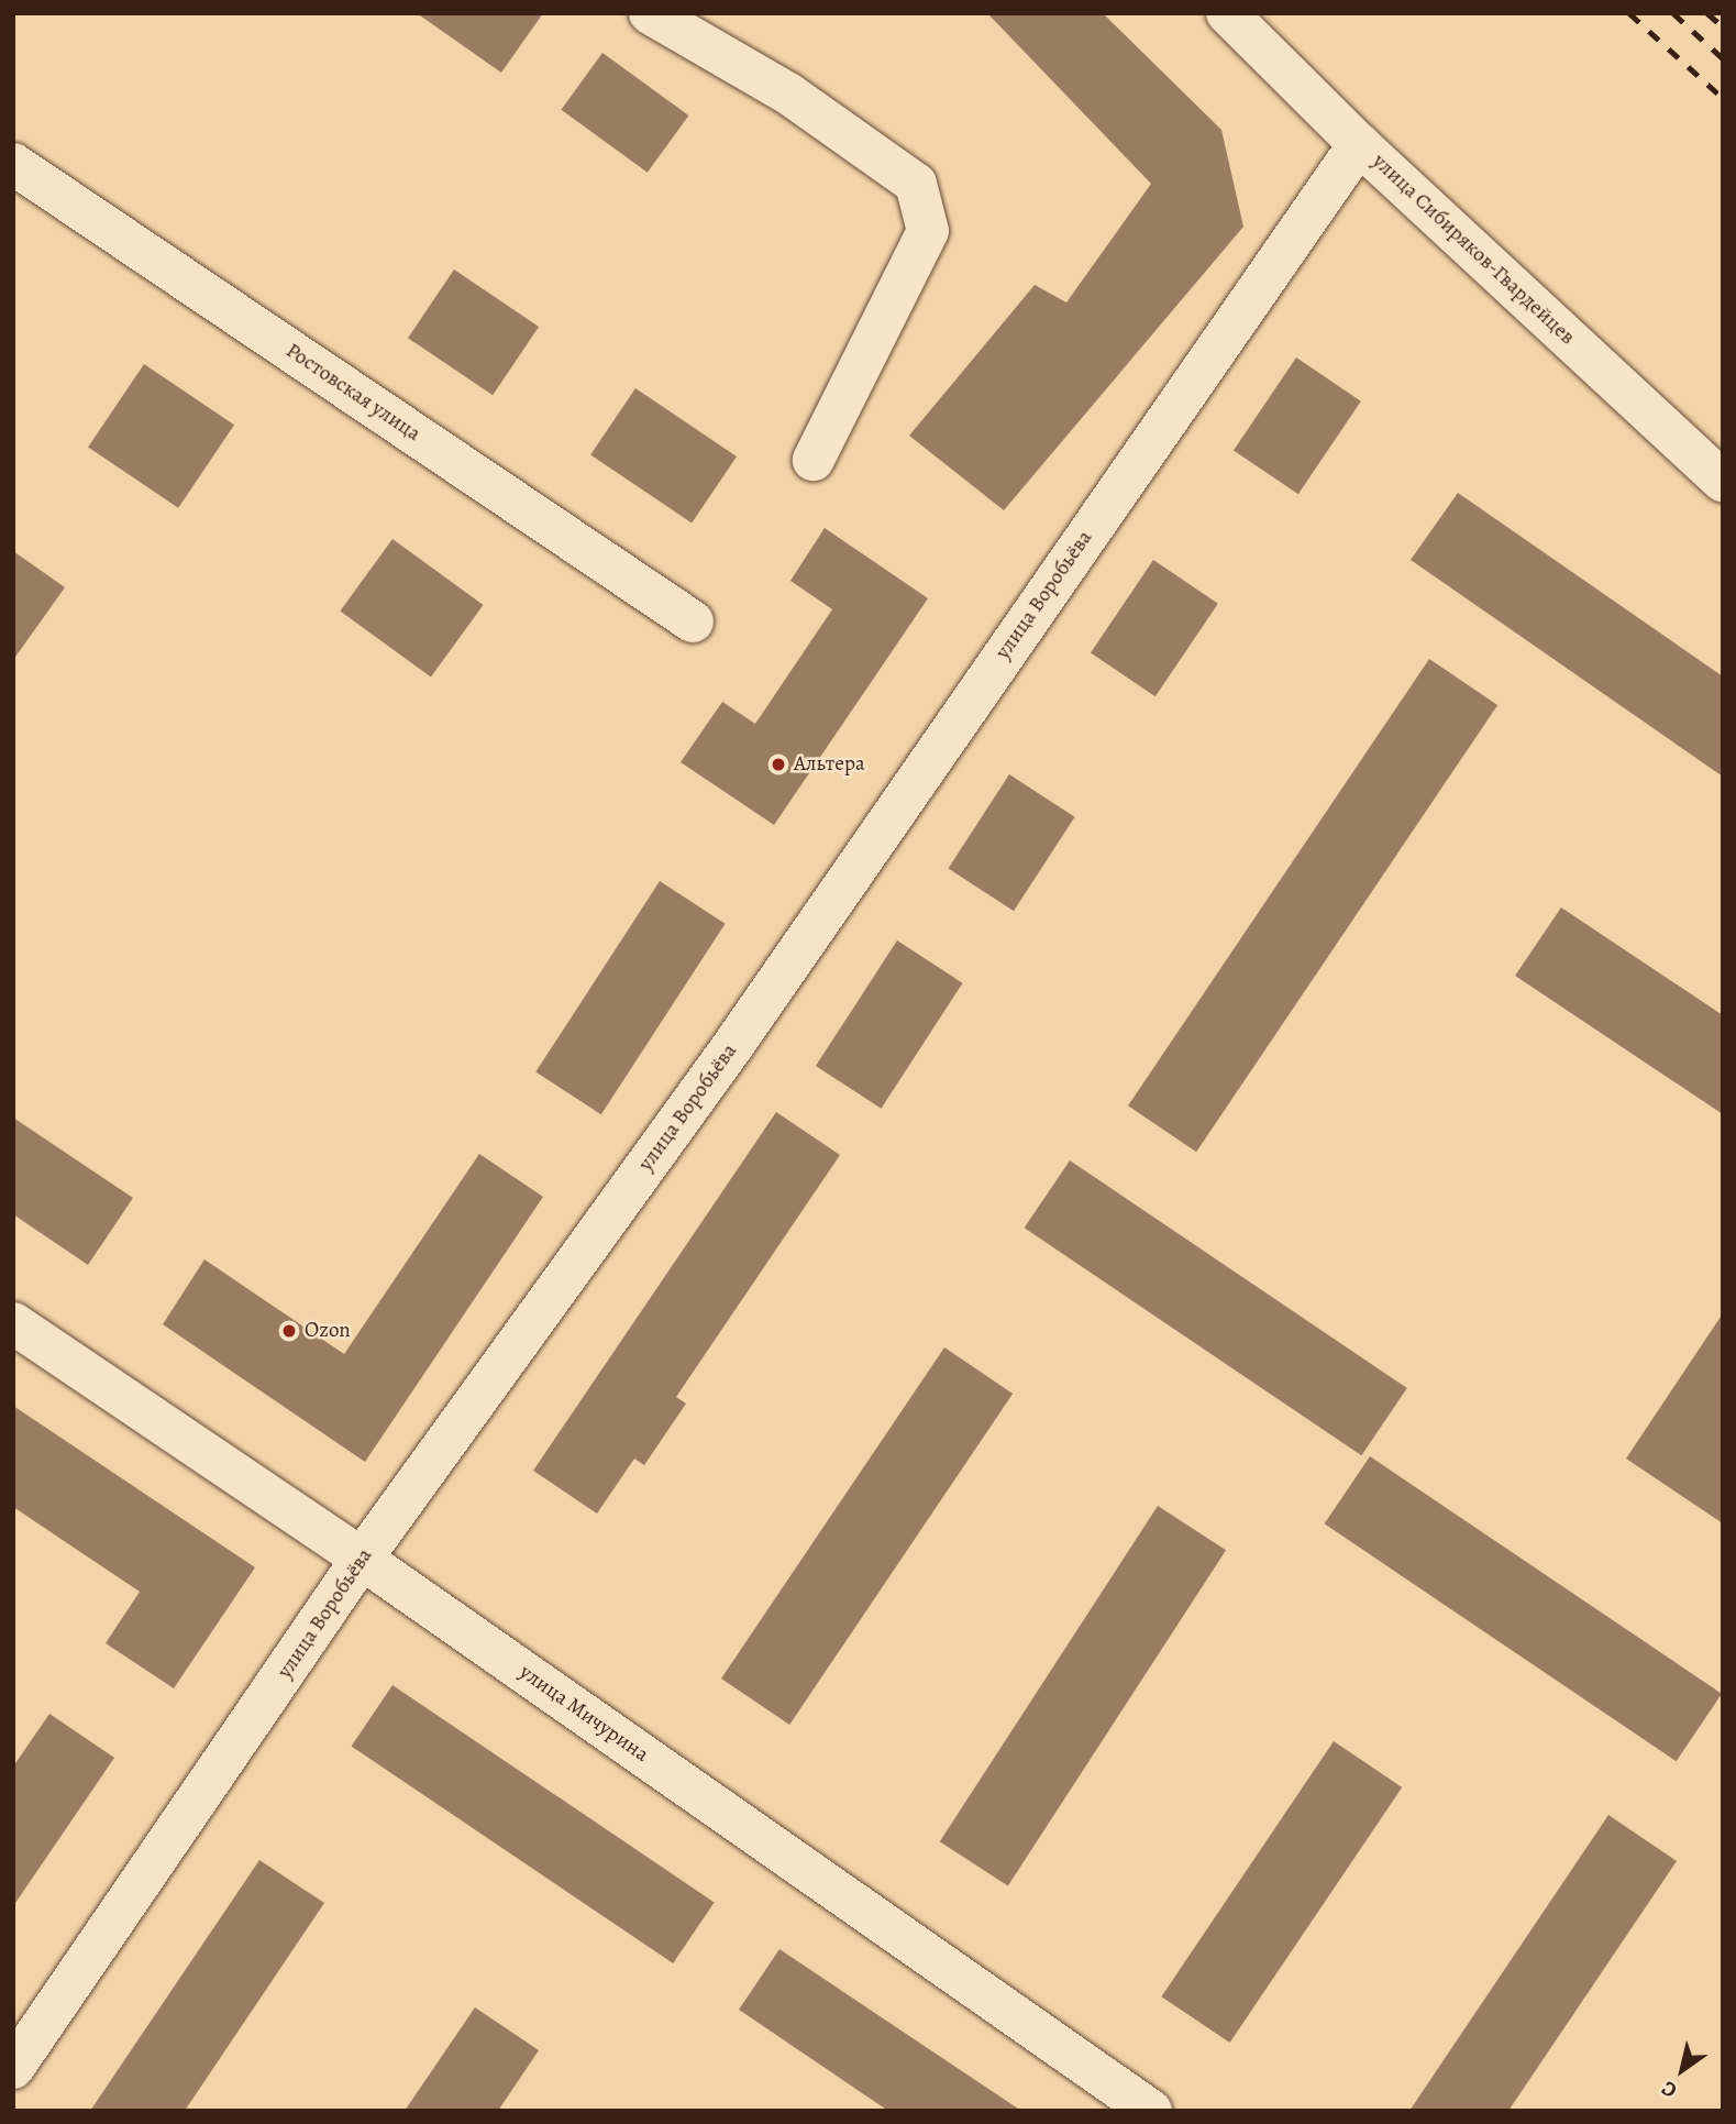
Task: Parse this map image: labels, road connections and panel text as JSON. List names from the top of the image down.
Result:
{
  "streets": {
    "street": [
      "улица Сибиряков-Гвардейцев",
      "Ростовская улица",
      "улица Воробьёва",
      "улица Мичурина"
    ]
  },
  "crossings": [
    ["улица Сибиряков-Гвардейцев", "улица Воробьёва"],
    ["улица Воробьёва", "улица Мичурина"]
  ],
  "places": ["Альтера", "Ozon"],
  "north": "bottom left"
}
